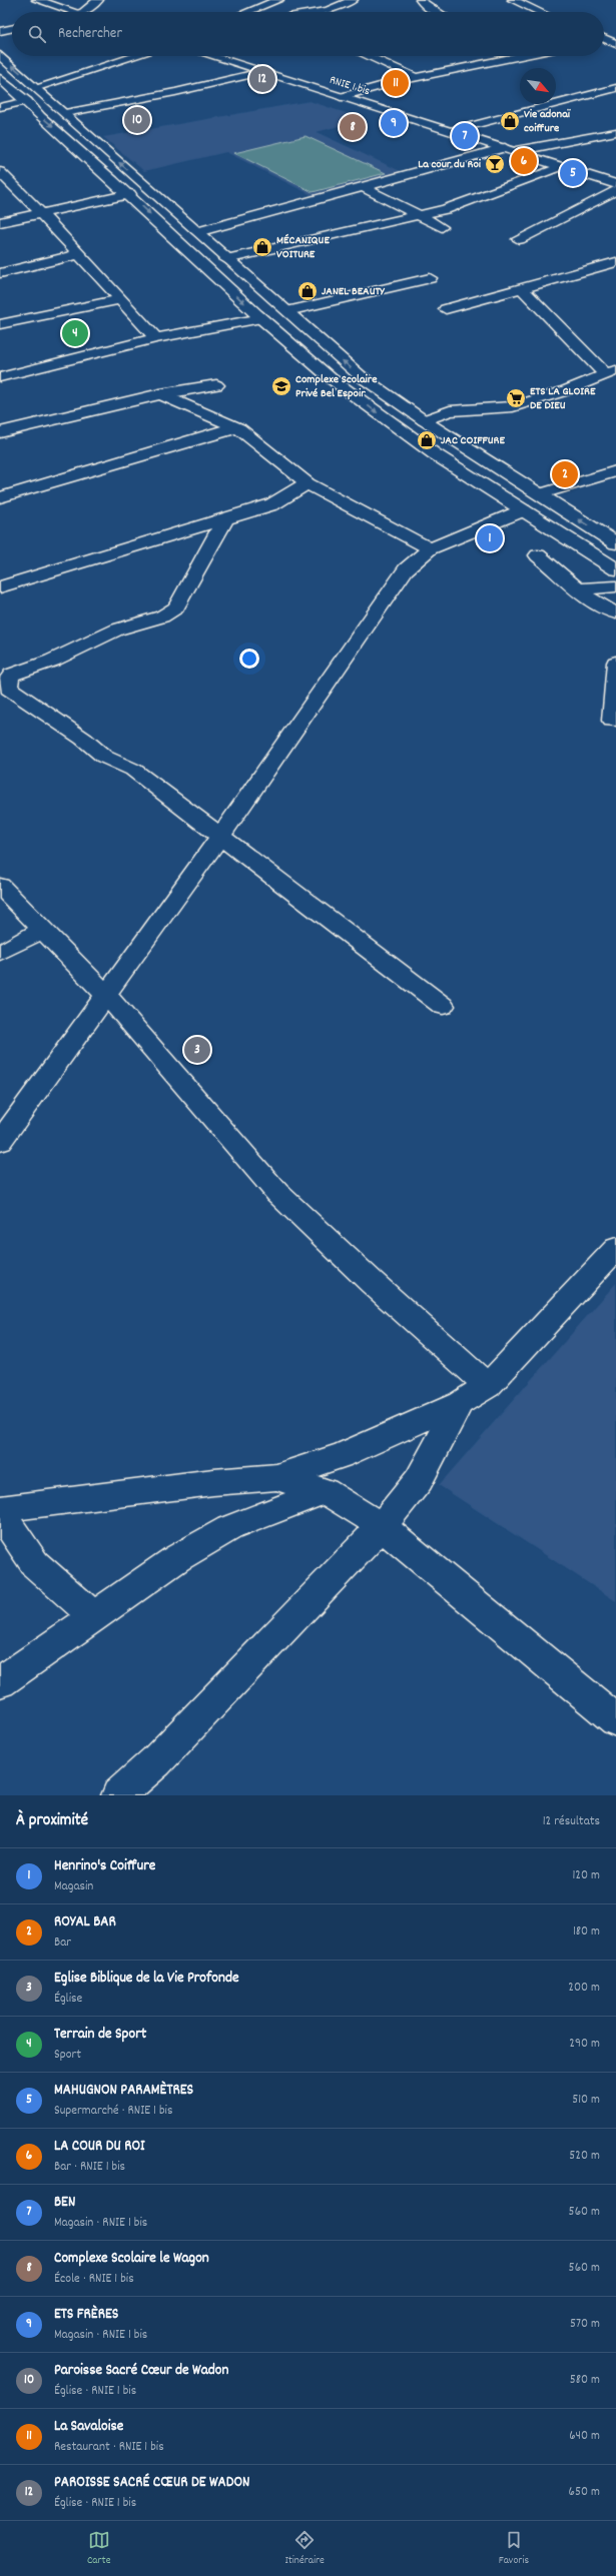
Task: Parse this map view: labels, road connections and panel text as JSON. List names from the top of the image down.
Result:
{
  "streets": {
    "street": ["RNIE 1 bis"]
  },
  "places": {
    "shop": [
      "Vie adonaï coiffure",
      "MÉCANIQUE VOITURE",
      "JANEL BEAUTY",
      "JAC COIFFURE"
    ],
    "bar": ["La cour du Roi"],
    "school or university": ["Complexe Scolaire Privé Bel Espoir"],
    "supermarket": ["ETS LA GLOIRE DE DIEU"]
  },
  "north": "bottom right",
  "page": {
    "search": "Rechercher",
    "pins": [
      "12",
      "11",
      "10",
      "9",
      "8",
      "7",
      "6",
      "5",
      "4",
      "2",
      "1",
      "3"
    ],
    "heading": ["À proximité", "12 résultats"],
    "list": [
      {
        "mark": "1",
        "name": "Henrino's Coiffure",
        "note": "Magasin",
        "value": "120 m"
      },
      {
        "mark": "2",
        "name": "ROYAL BAR",
        "note": "Bar",
        "value": "180 m"
      },
      {
        "mark": "3",
        "name": "Eglise Biblique de la Vie Profonde",
        "note": "Église",
        "value": "200 m"
      },
      {
        "mark": "4",
        "name": "Terrain de Sport",
        "note": "Sport",
        "value": "290 m"
      },
      {
        "mark": "5",
        "name": "MAHUGNON PARAMÈTRES",
        "note": "Supermarché · RNIE 1 bis",
        "value": "510 m"
      },
      {
        "mark": "6",
        "name": "LA COUR DU ROI",
        "note": "Bar · RNIE 1 bis",
        "value": "520 m"
      },
      {
        "mark": "7",
        "name": "BEN",
        "note": "Magasin · RNIE 1 bis",
        "value": "560 m"
      },
      {
        "mark": "8",
        "name": "Complexe Scolaire le Wagon",
        "note": "École · RNIE 1 bis",
        "value": "560 m"
      },
      {
        "mark": "9",
        "name": "ETS FRÈRES",
        "note": "Magasin · RNIE 1 bis",
        "value": "570 m"
      },
      {
        "mark": "10",
        "name": "Paroisse Sacré Cœur de Wadon",
        "note": "Église · RNIE 1 bis",
        "value": "580 m"
      },
      {
        "mark": "11",
        "name": "La Savaloise",
        "note": "Restaurant · RNIE 1 bis",
        "value": "640 m"
      },
      {
        "mark": "12",
        "name": "PAROISSE SACRÉ CŒUR DE WADON",
        "note": "Église · RNIE 1 bis",
        "value": "650 m"
      }
    ],
    "nav": ["Carte", "Itinéraire", "Favoris"]
  }
}
